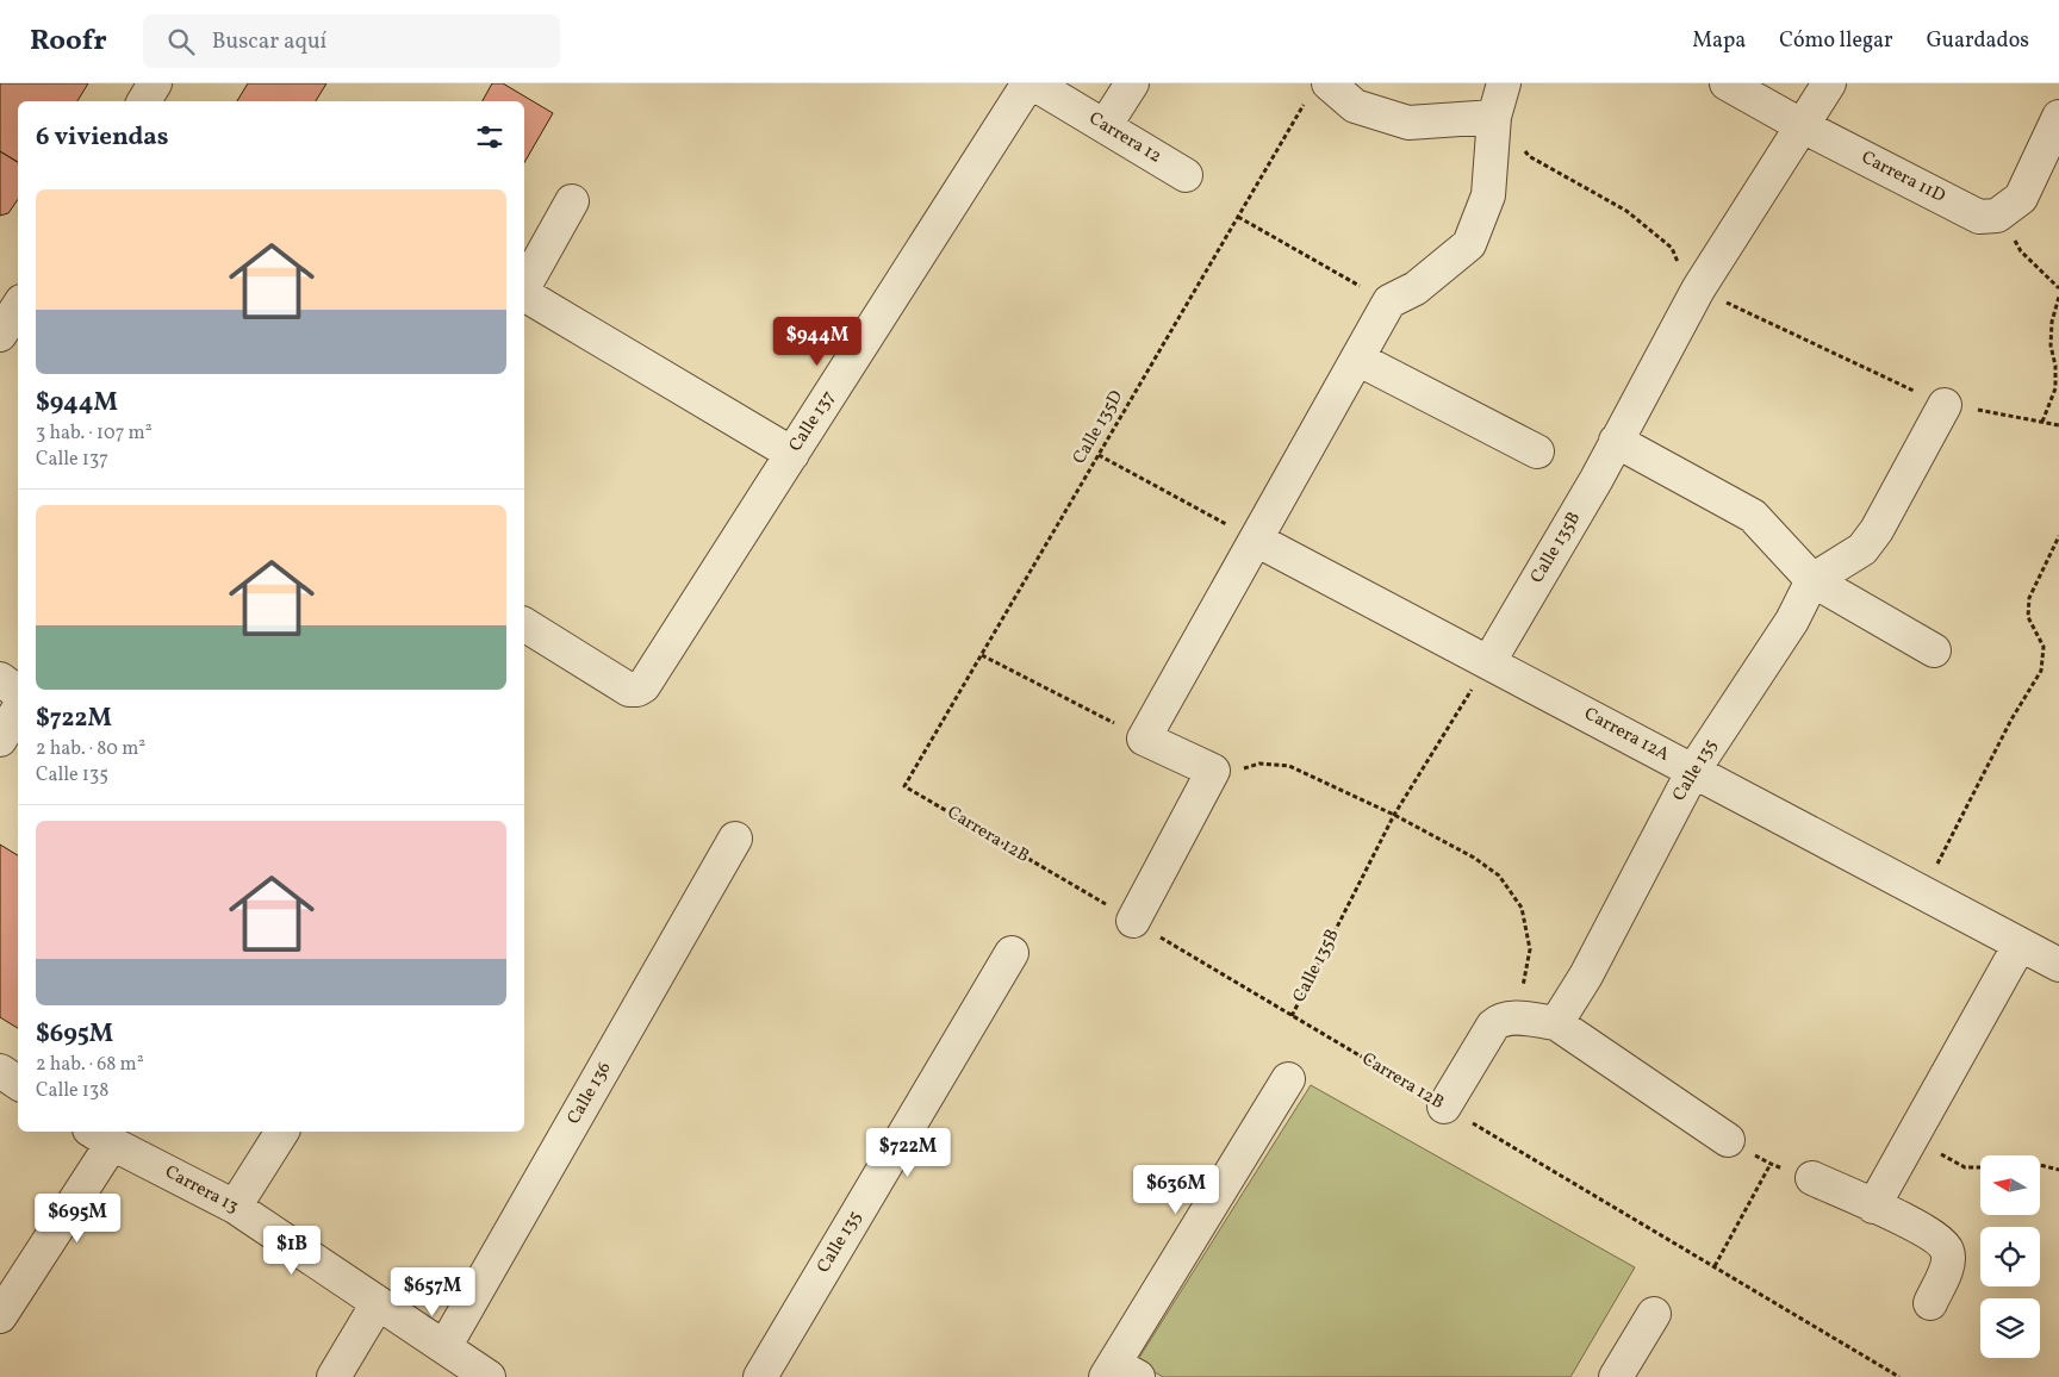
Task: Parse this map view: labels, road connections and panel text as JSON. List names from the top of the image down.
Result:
{
  "streets": {
    "street": [
      "Carrera 12",
      "Carrera 11D",
      "Calle 137",
      "Calle 135B",
      "Carrera 12A",
      "Calle 135",
      "Calle 136",
      "Carrera 13"
    ],
    "path": ["Calle 135D", "Carrera 12B"]
  },
  "crossings": [
    ["Carrera 11D", "Calle 135B"],
    ["Calle 135D", "Carrera 12B"],
    ["Calle 135B", "Carrera 12A"],
    ["Calle 135B", "Carrera 12B"],
    ["Carrera 12A", "Calle 135"],
    ["Calle 136", "Carrera 13"]
  ],
  "north": "left",
  "page": {
    "header": "Roofr",
    "search": "Buscar aquí",
    "nav": ["Mapa", "Cómo llegar", "Guardados"],
    "heading": "6 viviendas",
    "list": [
      {
        "name": "$944M",
        "note": "3 hab. · 107 m² · Calle 137"
      },
      {
        "name": "$722M",
        "note": "2 hab. · 80 m² · Calle 135"
      },
      {
        "name": "$695M",
        "note": "2 hab. · 68 m² · Calle 138"
      }
    ],
    "price": [
      "$944M",
      "$722M",
      "$636M",
      "$695M",
      "$1B",
      "$657M"
    ]
  }
}
